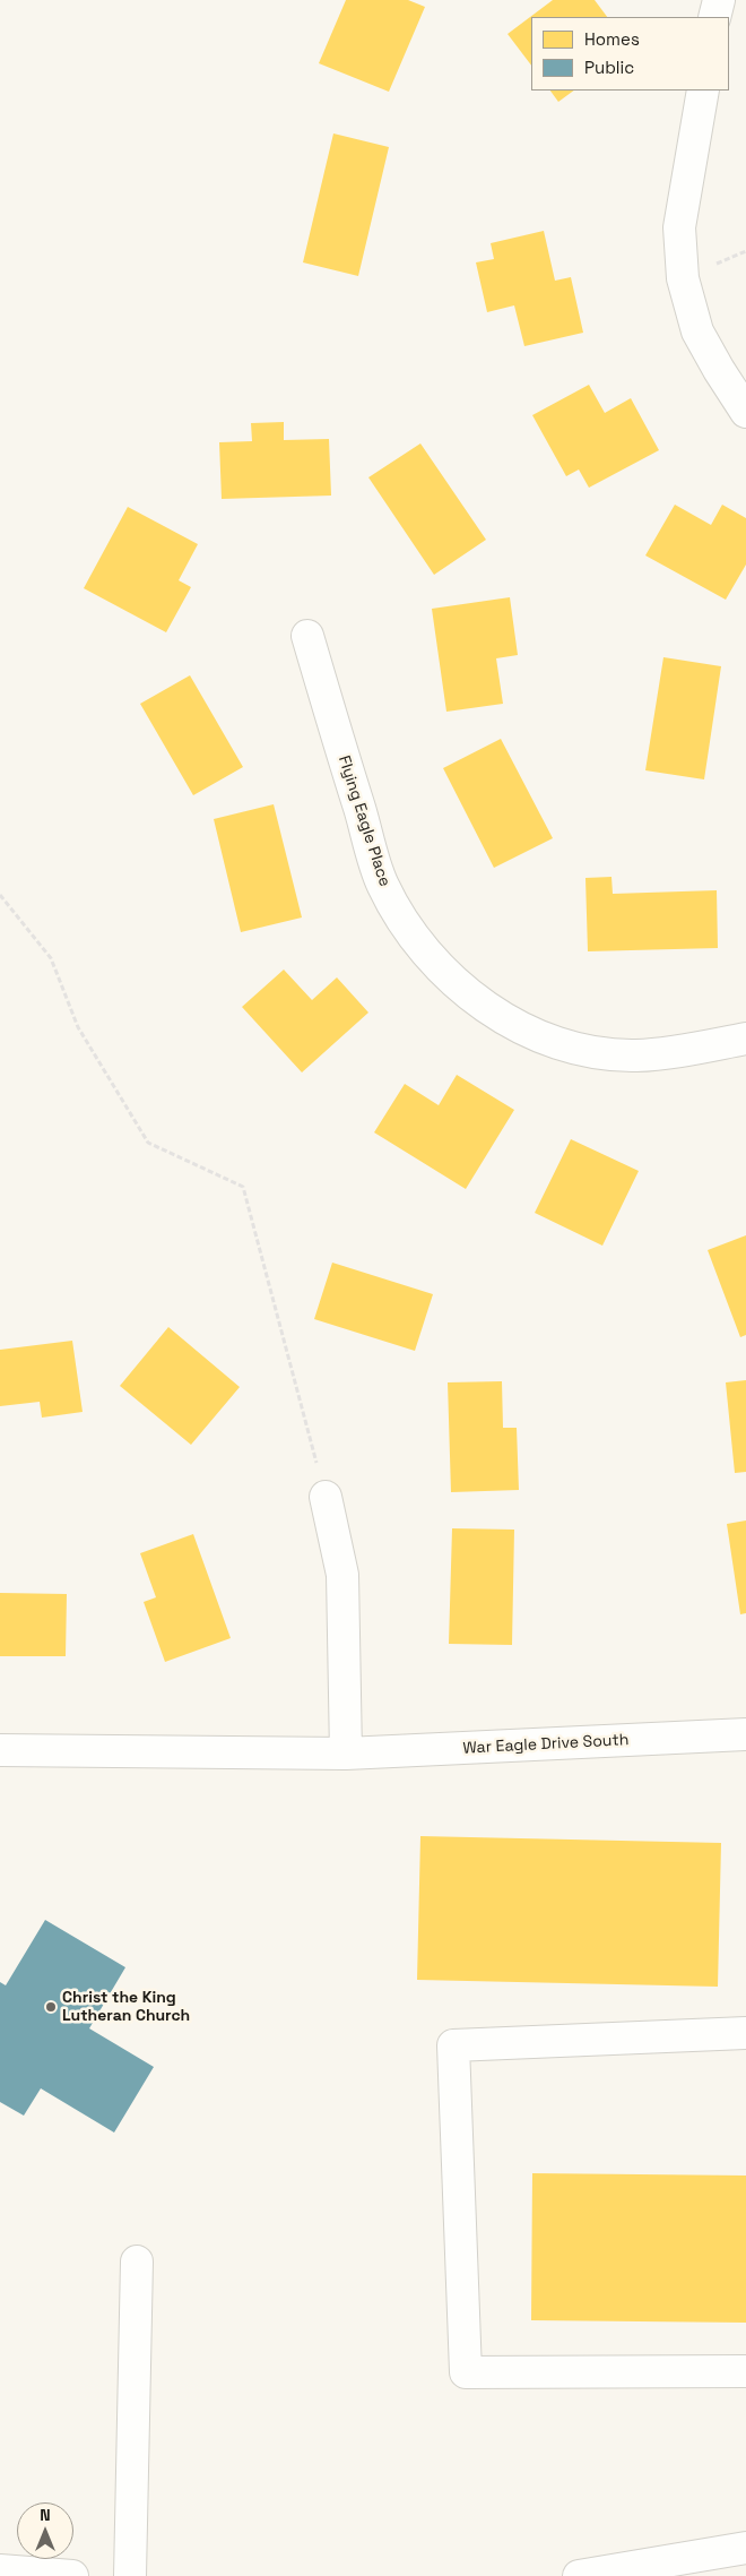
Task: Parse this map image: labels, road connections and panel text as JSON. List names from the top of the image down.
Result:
{
  "streets": {
    "street": ["Flying Eagle Place", "War Eagle Drive South"]
  },
  "places": ["Christ the King Lutheran Church"],
  "legend": ["Homes", "Public"],
  "north": "top"
}
